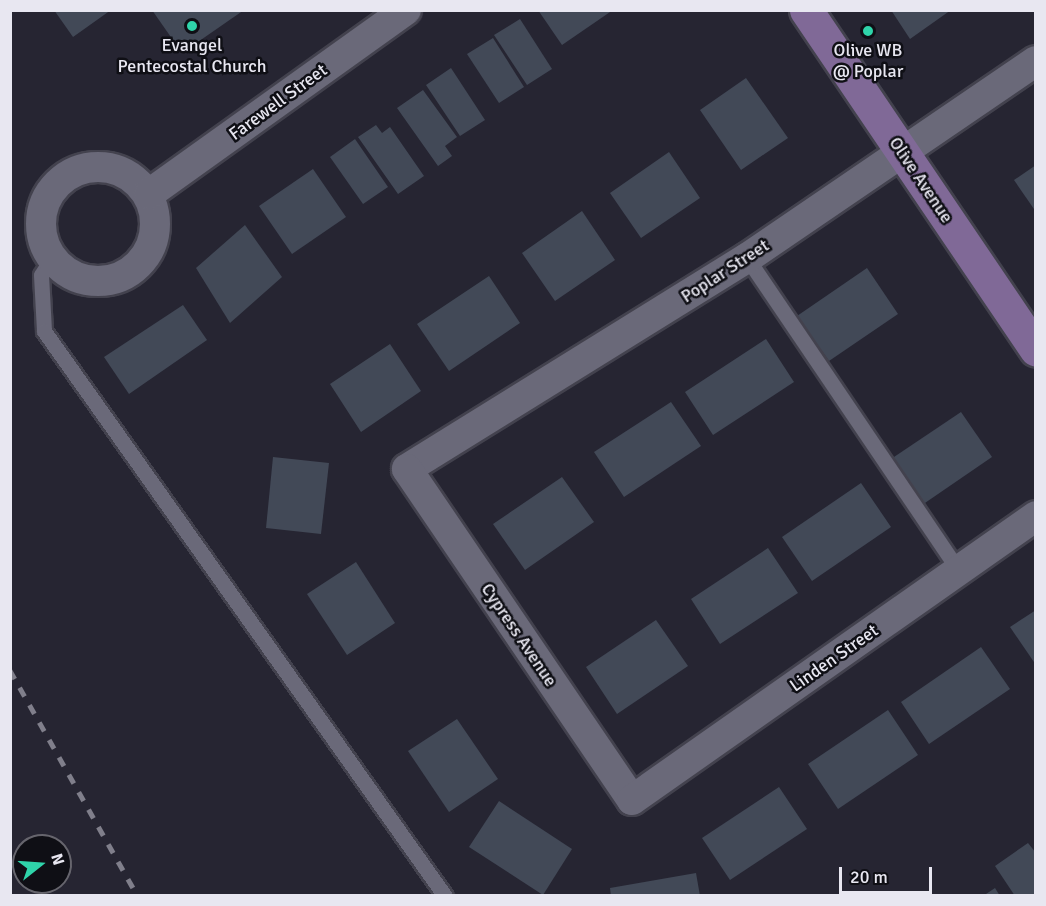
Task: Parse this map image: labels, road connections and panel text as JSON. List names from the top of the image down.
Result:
{
  "streets": {
    "main road": ["Olive Avenue"],
    "street": [
      "Farewell Street",
      "Poplar Street",
      "Cypress Avenue",
      "Linden Street"
    ]
  },
  "crossings": [
    ["Olive Avenue", "Poplar Street"],
    ["Poplar Street", "Cypress Avenue"],
    ["Cypress Avenue", "Linden Street"]
  ],
  "places": ["Evangel Pentecostal Church", "Olive WB @ Poplar"],
  "scale_bar": "20 m",
  "north": "right"
}
